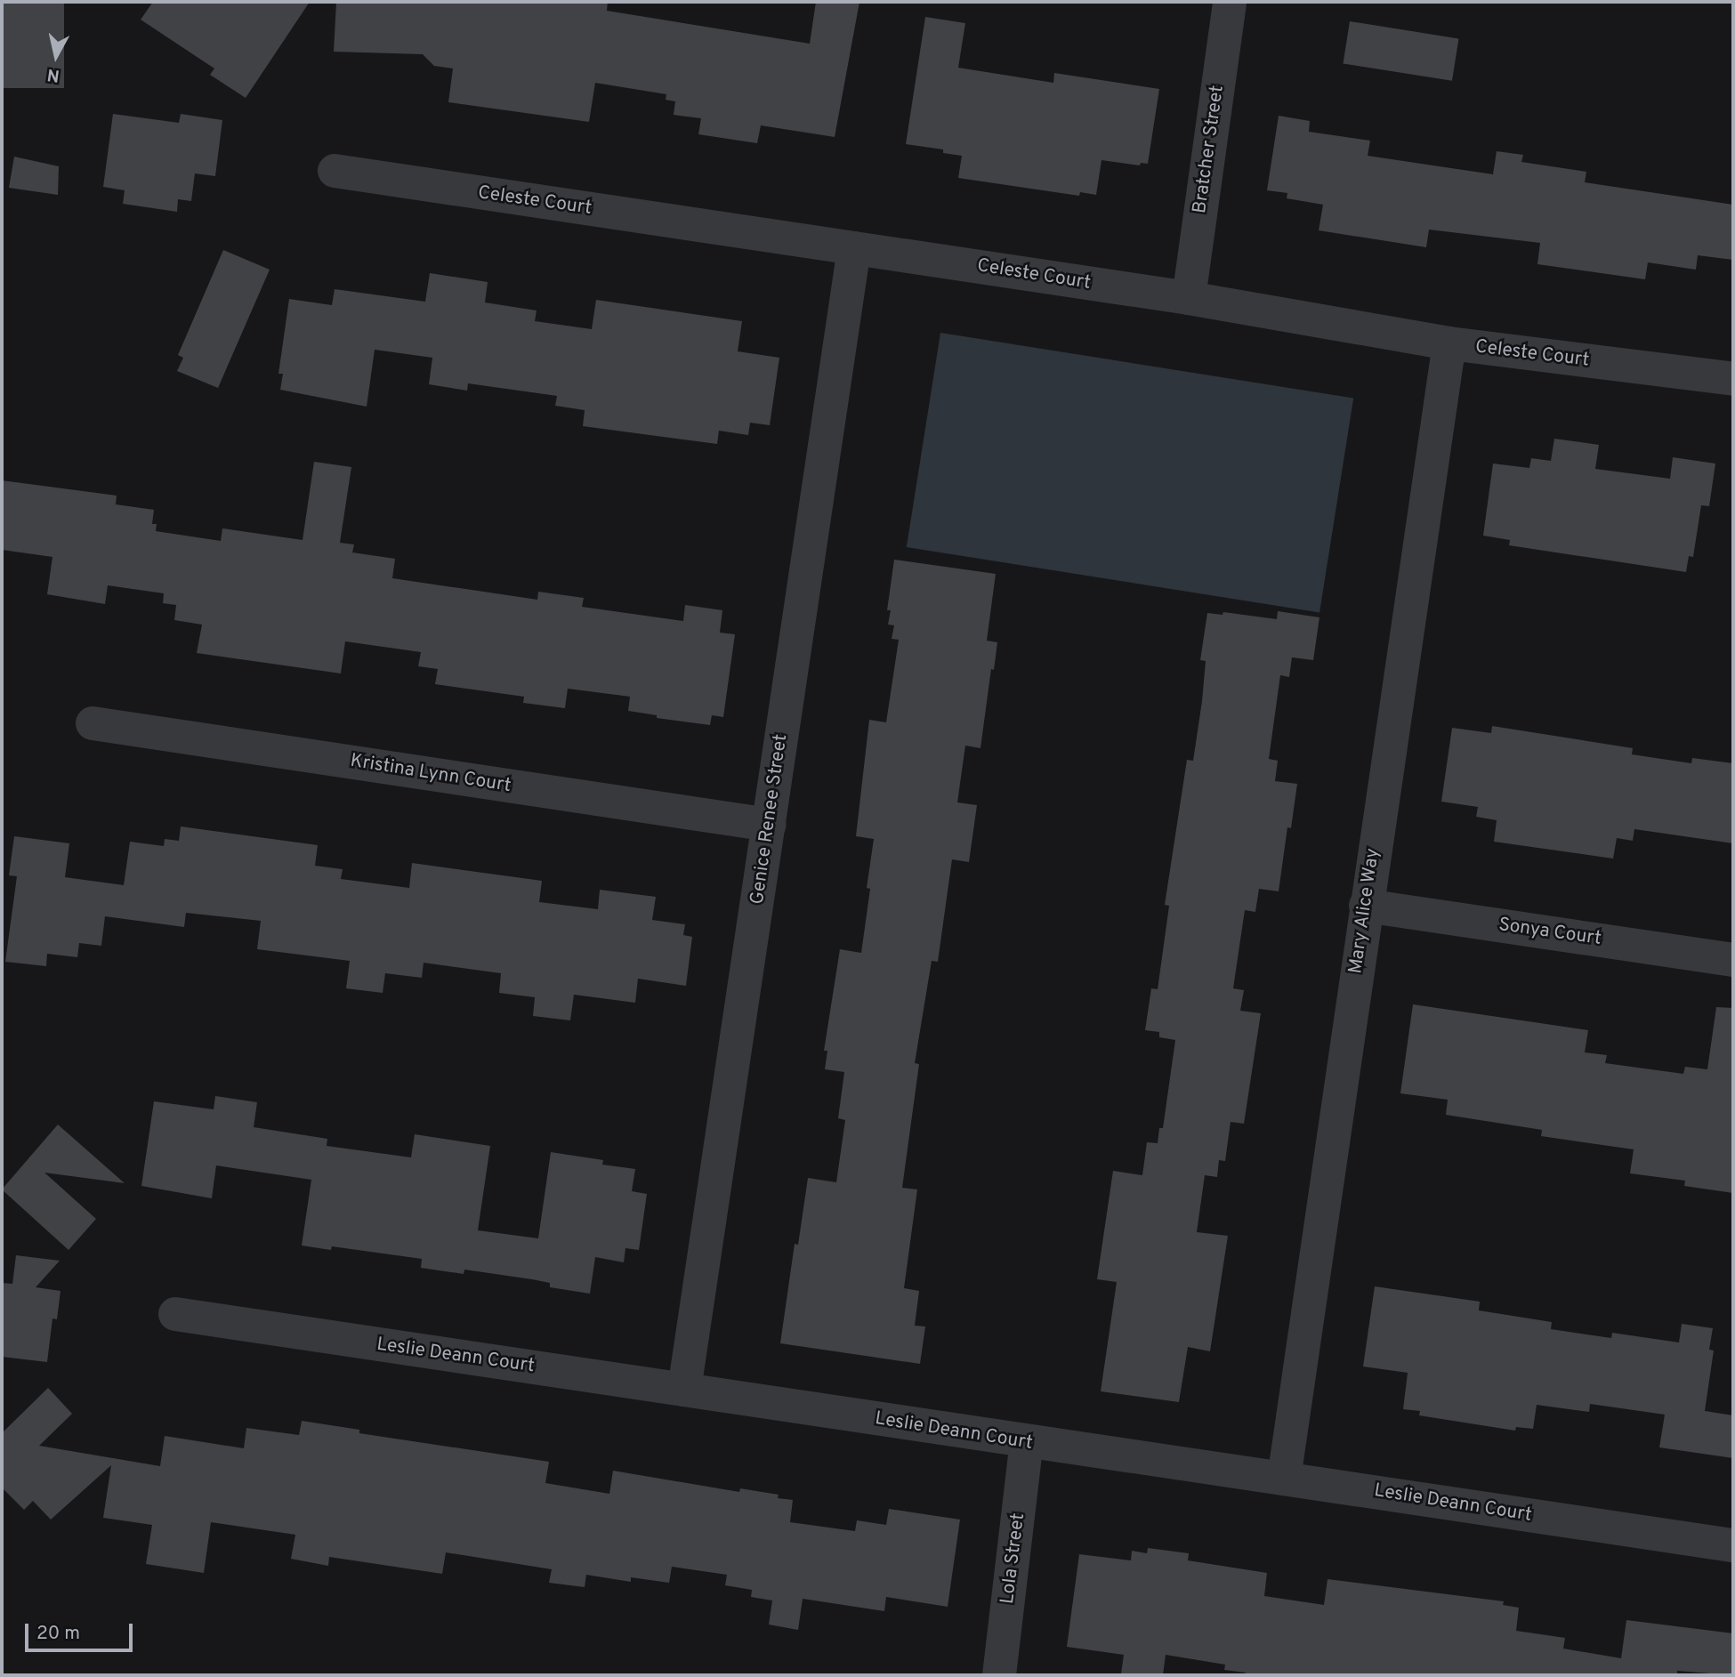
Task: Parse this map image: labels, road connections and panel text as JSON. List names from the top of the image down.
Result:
{
  "streets": {
    "street": [
      "Bratcher Street",
      "Celeste Court",
      "Kristina Lynn Court",
      "Genice Renee Street",
      "Mary Alice Way",
      "Sonya Court",
      "Leslie Deann Court",
      "Lola Street"
    ]
  },
  "crossings": [
    ["Bratcher Street", "Celeste Court"],
    ["Celeste Court", "Genice Renee Street"],
    ["Celeste Court", "Mary Alice Way"],
    ["Kristina Lynn Court", "Genice Renee Street"],
    ["Genice Renee Street", "Leslie Deann Court"],
    ["Mary Alice Way", "Sonya Court"],
    ["Mary Alice Way", "Leslie Deann Court"],
    ["Leslie Deann Court", "Lola Street"]
  ],
  "scale_bar": "20 m",
  "north": "bottom"
}
